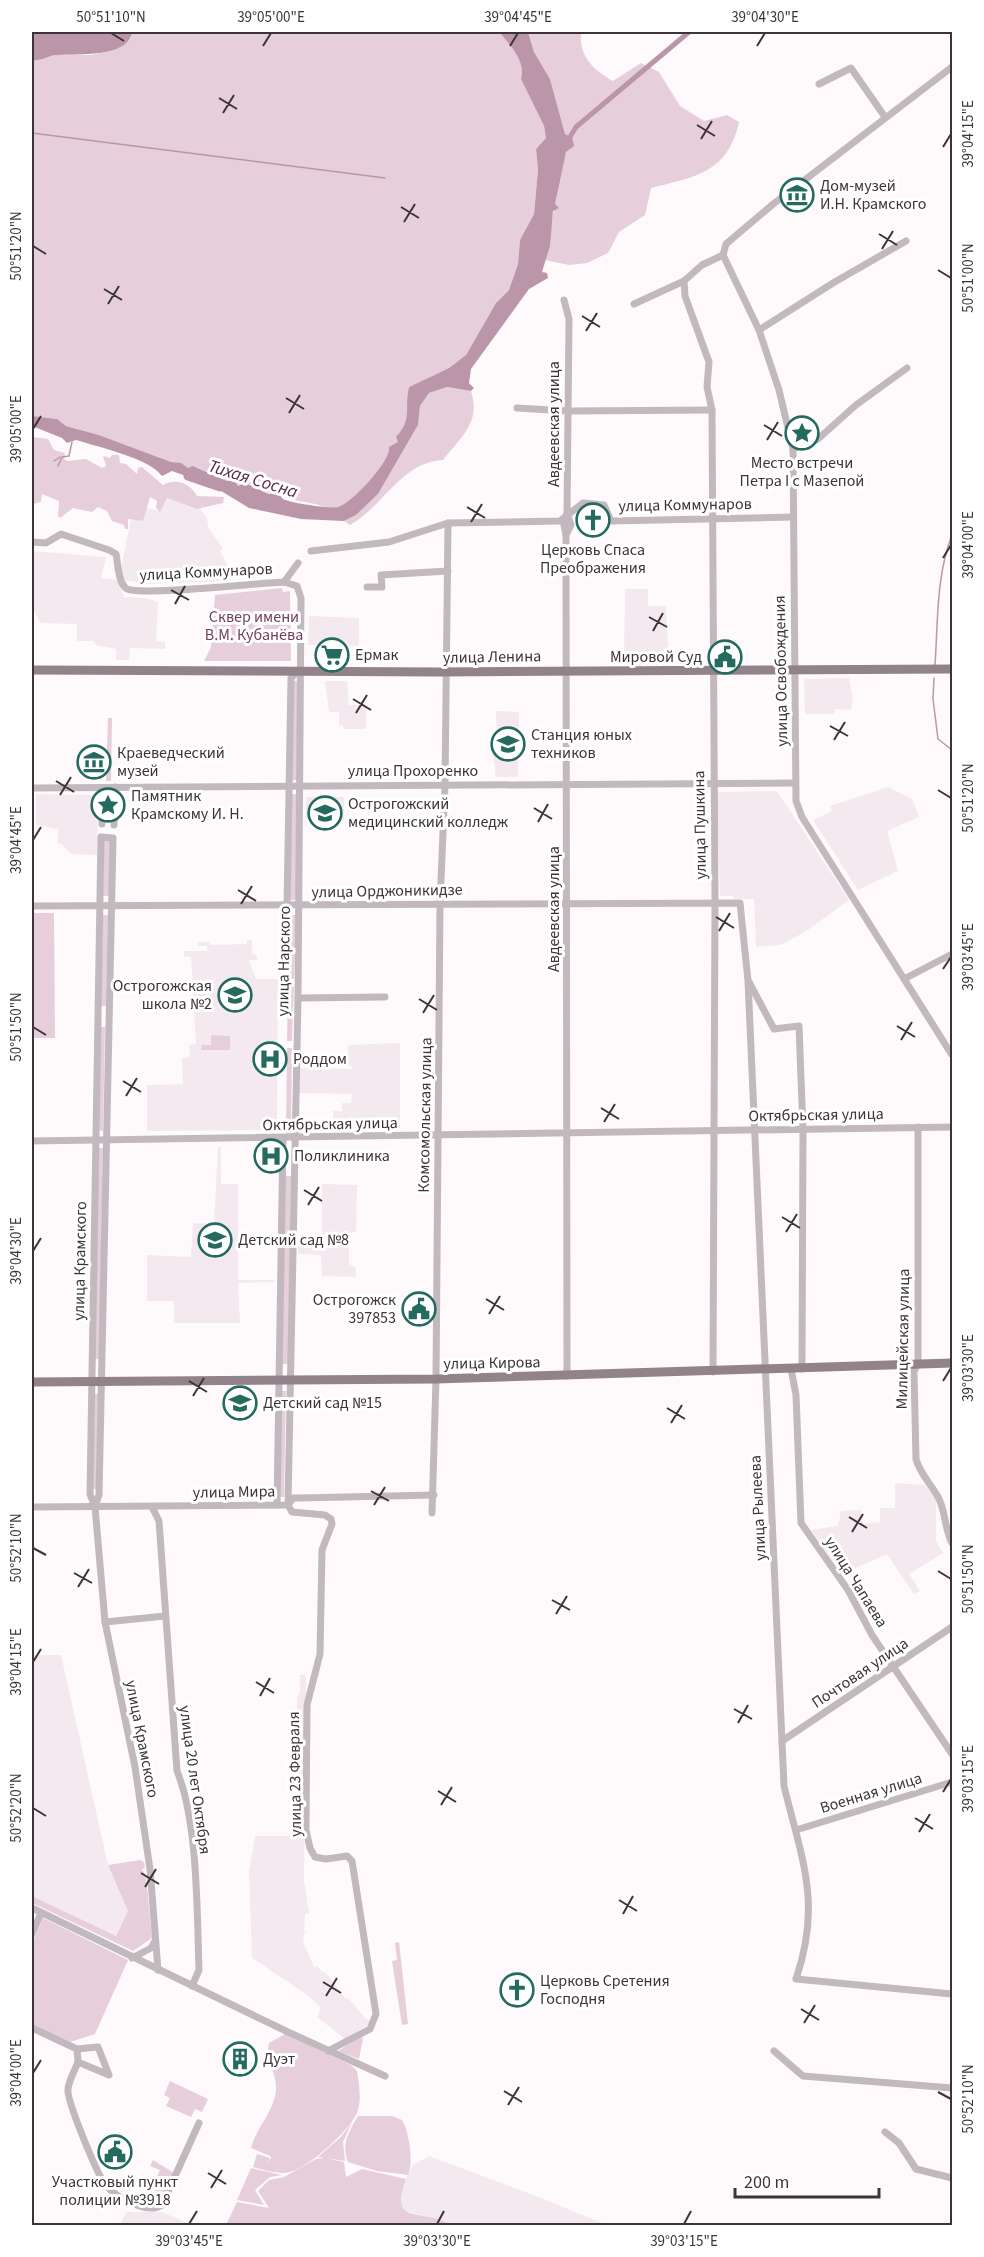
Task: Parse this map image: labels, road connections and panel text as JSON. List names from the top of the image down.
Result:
{
  "streets": {
    "main road": ["улица Ленина", "улица Кирова"],
    "street": [
      "Авдеевская улица",
      "улица Коммунаров",
      "улица Освобождения",
      "улица Прохоренко",
      "улица Пушкина",
      "улица Орджоникидзе",
      "улица Нарского",
      "Комсомольская улица",
      "Октябрьская улица",
      "улица Крамского",
      "Милицейская улица",
      "улица Мира",
      "улица Рылеева",
      "улица Чапаева",
      "Почтовая улица",
      "улица 23 Февраля",
      "улица 20 лет Октября",
      "Военная улица"
    ]
  },
  "crossings": [
    ["Авдеевская улица", "улица Коммунаров"],
    ["Авдеевская улица", "улица Ленина"],
    ["Авдеевская улица", "улица Прохоренко"],
    ["Авдеевская улица", "улица Орджоникидзе"],
    ["Авдеевская улица", "Октябрьская улица"],
    ["Авдеевская улица", "улица Кирова"],
    ["улица Коммунаров", "улица Освобождения"],
    ["улица Коммунаров", "улица Пушкина"],
    ["улица Коммунаров", "улица Нарского"],
    ["улица Коммунаров", "Комсомольская улица"],
    ["улица Ленина", "улица Освобождения"],
    ["улица Ленина", "улица Пушкина"],
    ["улица Ленина", "улица Нарского"],
    ["улица Ленина", "Комсомольская улица"],
    ["улица Освобождения", "улица Прохоренко"],
    ["улица Прохоренко", "улица Пушкина"],
    ["улица Прохоренко", "улица Нарского"],
    ["улица Прохоренко", "Комсомольская улица"],
    ["улица Пушкина", "улица Орджоникидзе"],
    ["улица Пушкина", "Октябрьская улица"],
    ["улица Пушкина", "улица Кирова"],
    ["улица Орджоникидзе", "улица Нарского"],
    ["улица Орджоникидзе", "Комсомольская улица"],
    ["улица Орджоникидзе", "улица Крамского"],
    ["улица Орджоникидзе", "улица Рылеева"],
    ["улица Нарского", "Октябрьская улица"],
    ["улица Нарского", "улица Кирова"],
    ["улица Нарского", "улица Мира"],
    ["улица Нарского", "улица 23 Февраля"],
    ["Комсомольская улица", "Октябрьская улица"],
    ["Комсомольская улица", "улица Кирова"],
    ["Комсомольская улица", "улица Мира"],
    ["Октябрьская улица", "улица Крамского"],
    ["Октябрьская улица", "Милицейская улица"],
    ["Октябрьская улица", "улица Рылеева"],
    ["улица Крамского", "улица Кирова"],
    ["улица Крамского", "улица Мира"],
    ["Милицейская улица", "улица Кирова"],
    ["улица Кирова", "улица Рылеева"],
    ["улица Кирова", "улица Чапаева"],
    ["улица Мира", "улица 23 Февраля"],
    ["улица Мира", "улица 20 лет Октября"],
    ["улица Рылеева", "Почтовая улица"],
    ["улица Рылеева", "Военная улица"],
    ["улица Чапаева", "Почтовая улица"]
  ],
  "water": ["Тихая Сосна"],
  "parks": ["Сквер имени В.М. Кубанёва"],
  "places": {
    "museum": ["Дом-музей И.Н. Крамского", "Краеведческий музей"],
    "place": ["Место встречи Петра I с Мазепой", "Памятник Крамскому И. Н."],
    "church": ["Церковь Спаса Преображения", "Церковь Сретения Господня"],
    "supermarket": ["Ермак"],
    "public building": ["Мировой Суд", "Острогожск 397853", "Участковый пункт полиции №3918"],
    "school or university": [
      "Станция юных техников",
      "Острогожский медицинский колледж",
      "Острогожская школа №2",
      "Детский сад №8",
      "Детский сад №15"
    ],
    "hospital": ["Роддом", "Поликлиника"],
    "building": ["Дуэт"]
  },
  "scale_bar": "200 m",
  "coordinates": [
    "50°51'10\"N",
    "39°05'00\"E",
    "39°04'45\"E",
    "39°04'30\"E",
    "39°04'15\"E",
    "50°51'20\"N",
    "50°51'00\"N",
    "39°04'00\"E",
    "39°03'45\"E",
    "50°51'50\"N",
    "39°03'30\"E",
    "50°52'10\"N",
    "39°03'15\"E",
    "50°52'20\"N"
  ]
}
